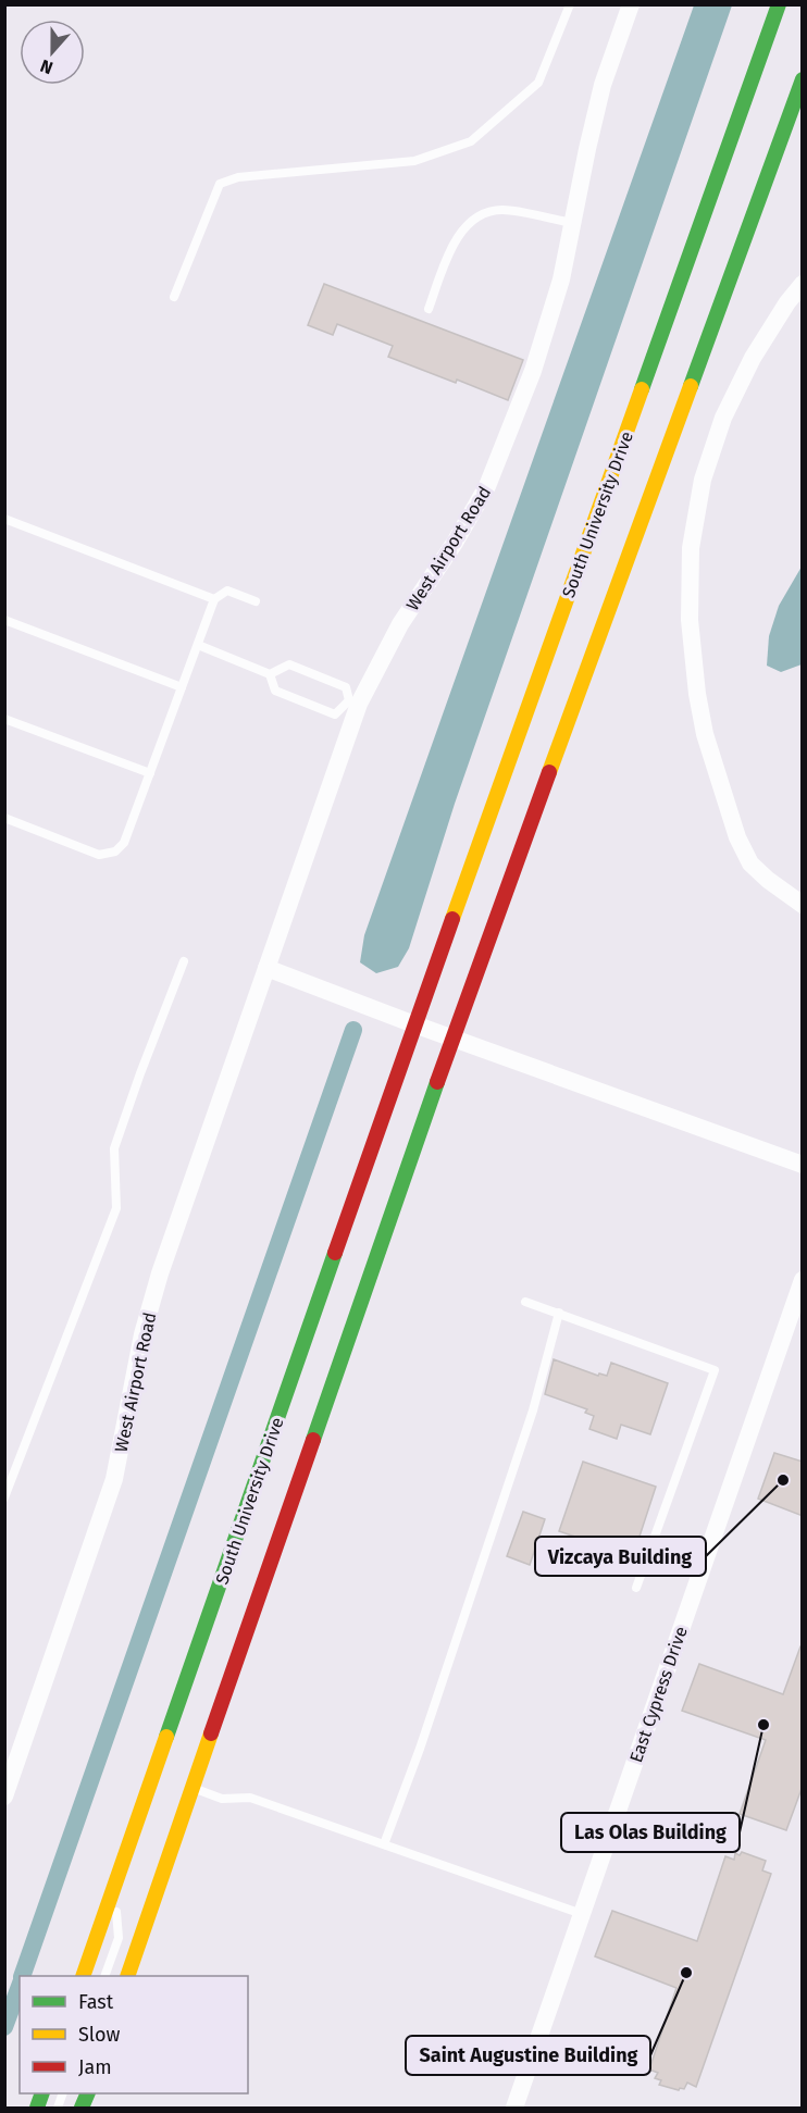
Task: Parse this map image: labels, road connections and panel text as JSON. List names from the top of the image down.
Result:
{
  "streets": {
    "main road": ["South University Drive"],
    "street": ["West Airport Road", "East Cypress Drive"]
  },
  "places": ["Vizcaya Building", "Las Olas Building", "Saint Augustine Building"],
  "legend": ["Fast", "Slow", "Jam"],
  "north": "bottom"
}
